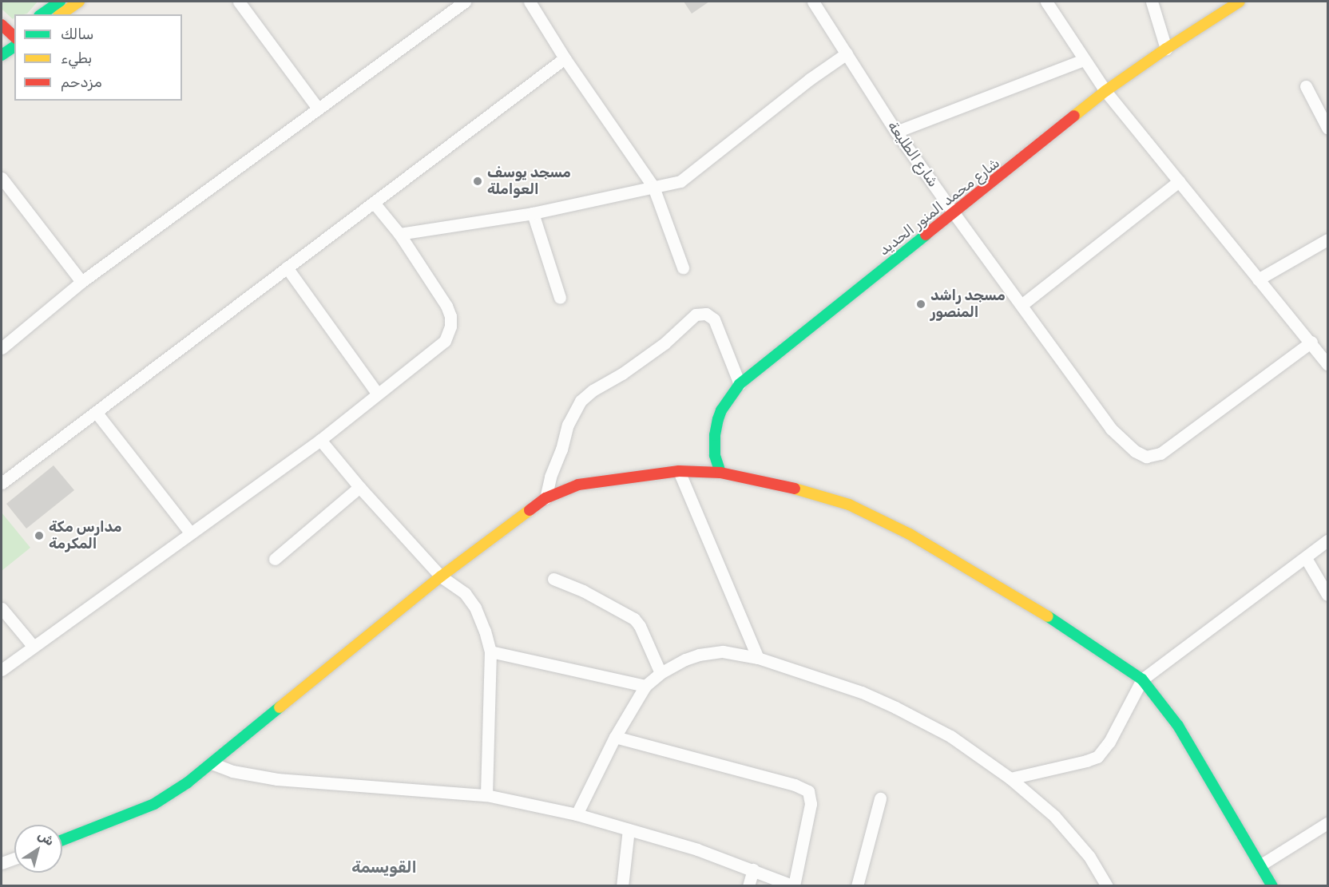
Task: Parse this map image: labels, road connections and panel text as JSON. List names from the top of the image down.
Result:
{
  "streets": {
    "street": ["شارع الطليعة", "شارع محمد المنور الحديد"]
  },
  "crossings": [
    ["شارع الطليعة", "شارع محمد المنور الحديد"]
  ],
  "districts": ["القويسمة"],
  "places": ["مسجد يوسف العواملة", "مسجد راشد المنصور", "مدارس مكة المكرمة"],
  "legend": ["سالك", "بطيء", "مزدحم"],
  "north": "top right"
}
